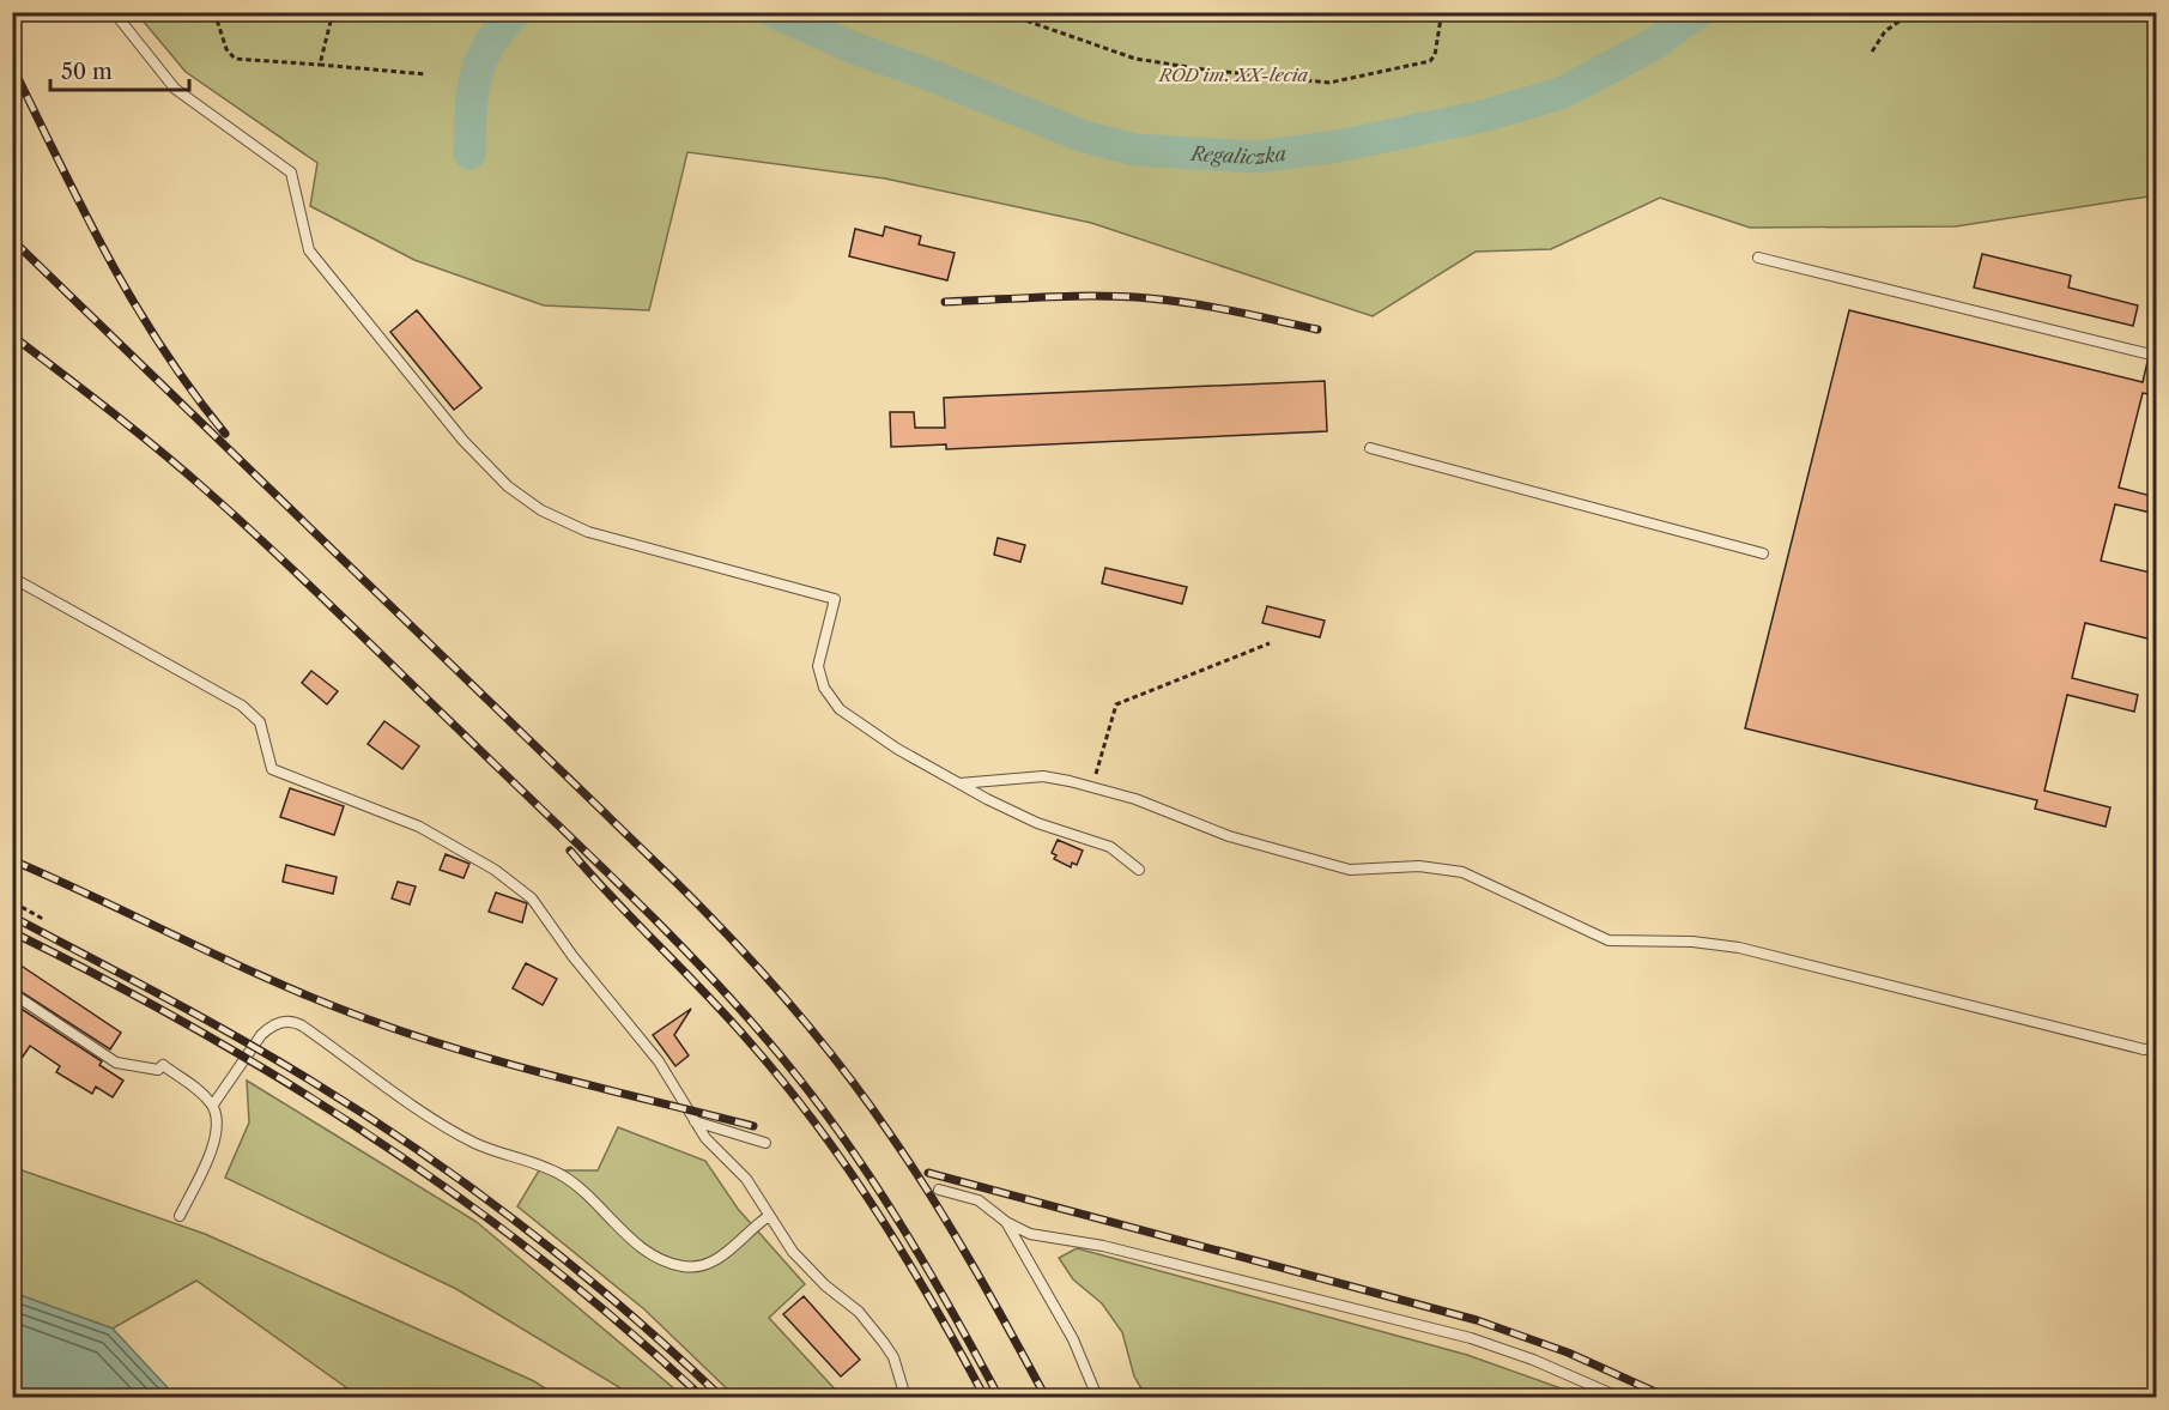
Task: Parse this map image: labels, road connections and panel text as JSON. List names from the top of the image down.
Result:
{
  "water": ["Regaliczka"],
  "parks": ["ROD im. XX-lecia"],
  "scale_bar": "50 m"
}
